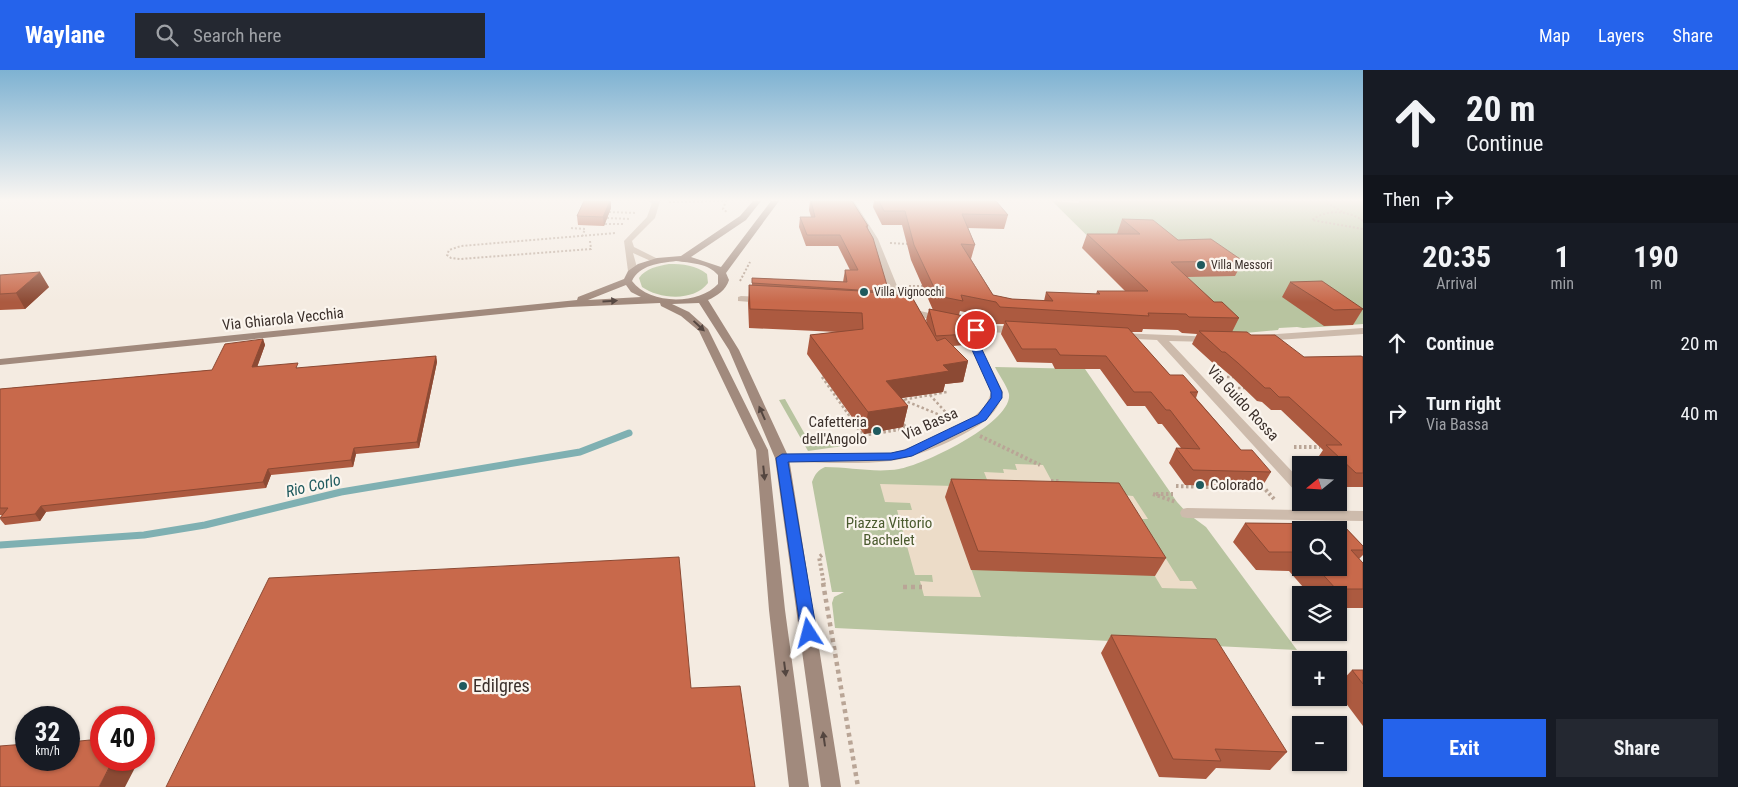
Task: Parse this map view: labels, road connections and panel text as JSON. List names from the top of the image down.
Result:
{
  "streets": {
    "street": ["Via Ghiarola Vecchia", "Via Guido Rossa", "Via Bassa"]
  },
  "water": ["Rio Corlo"],
  "parks": ["Piazza Vittorio Bachelet"],
  "places": [
    "Villa Messori",
    "Villa Vignocchi",
    "Cafetteria dell'Angolo",
    "Colorado",
    "Edilgres"
  ],
  "north": "left",
  "page": {
    "header": "Waylane",
    "search": "Search here",
    "nav": ["Map", "Layers", "Share"],
    "turn": ["20 m", "Continue"],
    "then": "Then",
    "eta": [
      "20:35",
      "Arrival",
      "1",
      "min",
      "190",
      "m"
    ],
    "list": [
      {
        "name": "Continue",
        "value": "20 m"
      },
      {
        "name": "Turn right",
        "note": "Via Bassa",
        "value": "40 m"
      }
    ],
    "map_buttons": ["+", "−"],
    "speed": "32 km/h",
    "limit": "40",
    "buttons": ["Exit", "Share"]
  }
}
